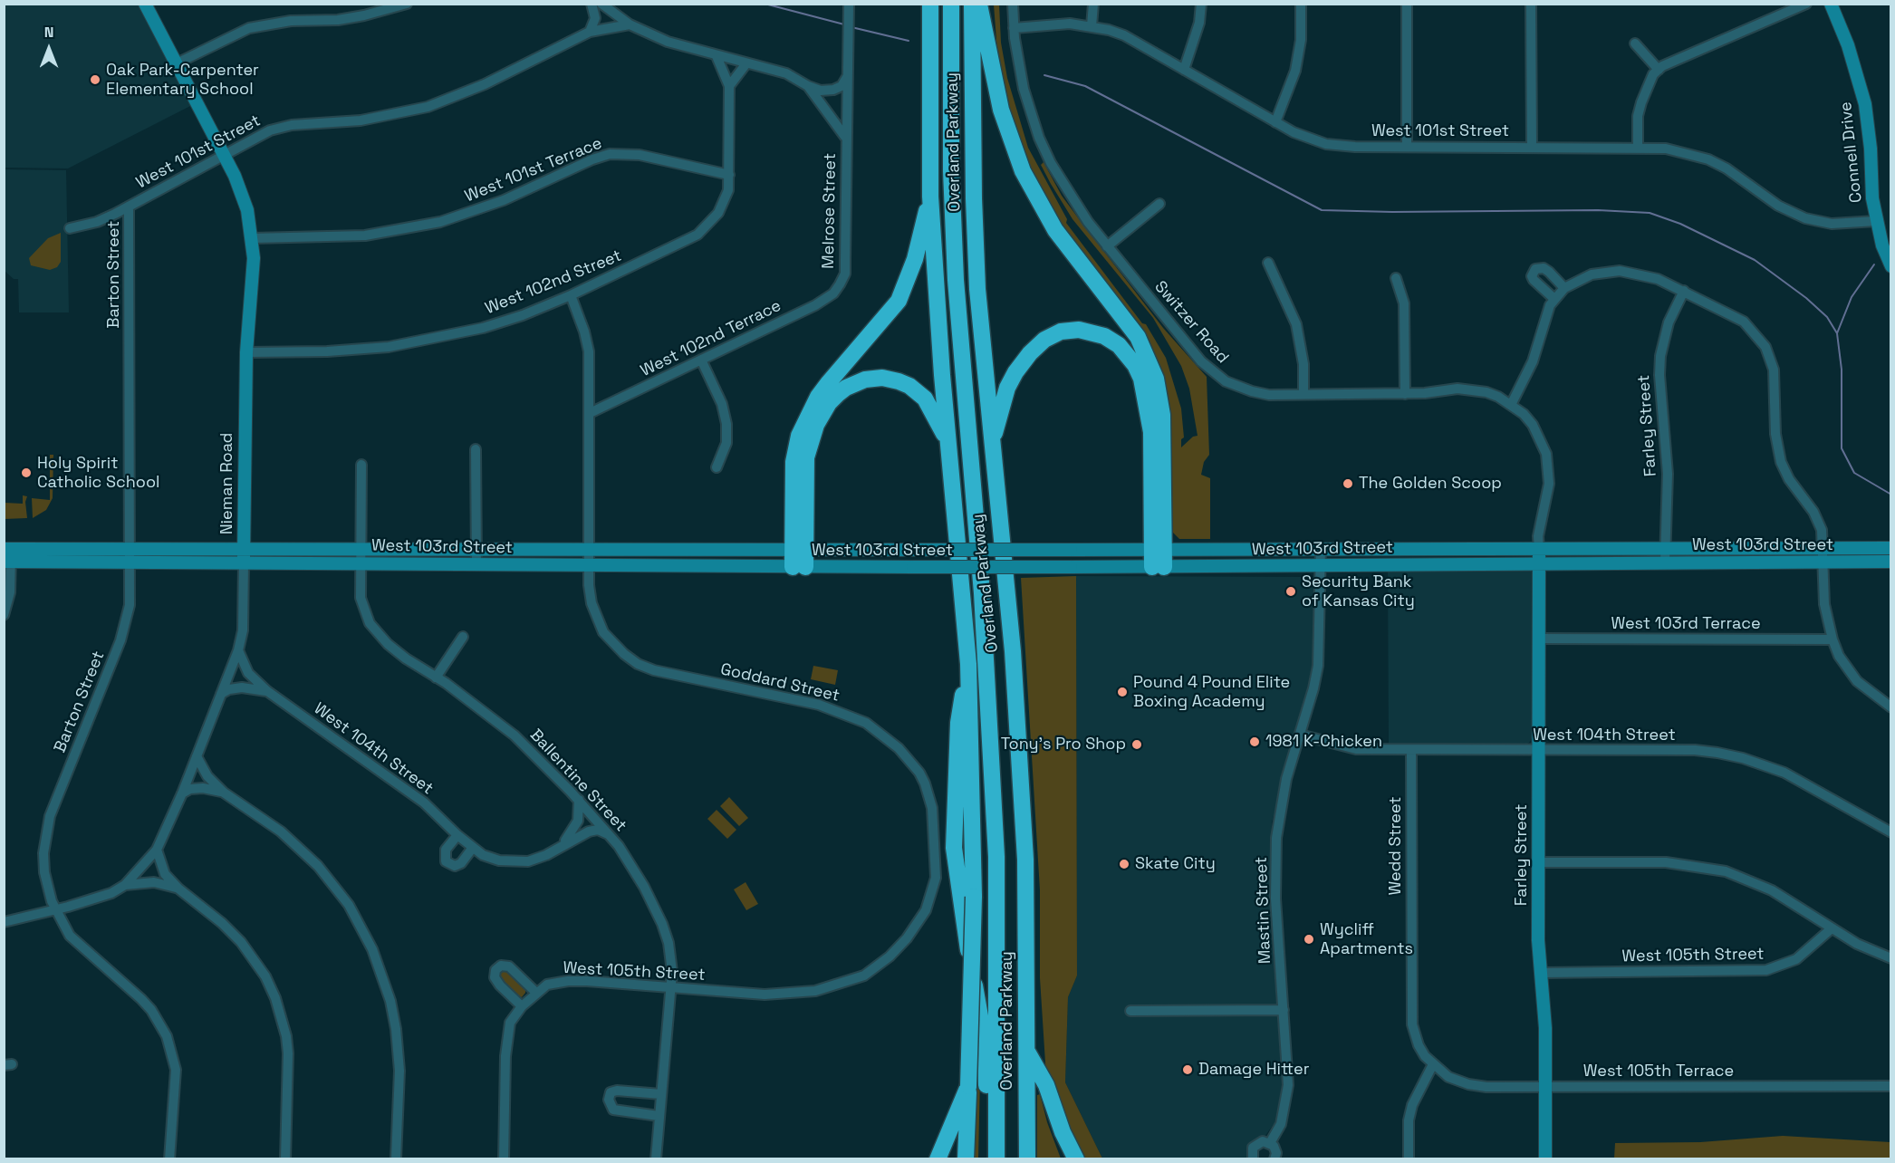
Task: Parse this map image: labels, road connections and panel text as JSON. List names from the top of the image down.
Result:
{
  "streets": {
    "highway": ["Overland Parkway"],
    "main road": [
      "Connell Drive",
      "Farley Street",
      "Nieman Road",
      "West 103rd Street"
    ],
    "street": [
      "West 101st Street",
      "West 101st Terrace",
      "Melrose Street",
      "Barton Street",
      "West 102nd Street",
      "Switzer Road",
      "West 102nd Terrace",
      "West 103rd Terrace",
      "Goddard Street",
      "West 104th Street",
      "Ballentine Street",
      "Wedd Street",
      "Mastin Street",
      "West 105th Street",
      "West 105th Terrace"
    ]
  },
  "crossings": [
    ["West 101st Street", "Connell Drive"],
    ["West 101st Street", "Barton Street"],
    ["West 101st Street", "Switzer Road"],
    ["West 101st Street", "Nieman Road"],
    ["West 101st Terrace", "West 102nd Street"],
    ["West 101st Terrace", "Nieman Road"],
    ["Melrose Street", "West 102nd Terrace"],
    ["Barton Street", "Nieman Road"],
    ["Barton Street", "West 103rd Street"],
    ["West 102nd Street", "Nieman Road"],
    ["West 102nd Street", "Goddard Street"],
    ["Switzer Road", "Farley Street"],
    ["Switzer Road", "West 103rd Street"],
    ["West 102nd Terrace", "Goddard Street"],
    ["Farley Street", "West 103rd Street"],
    ["Farley Street", "West 103rd Terrace"],
    ["Farley Street", "West 104th Street"],
    ["Farley Street", "West 105th Street"],
    ["Farley Street", "West 105th Terrace"],
    ["Nieman Road", "West 103rd Street"],
    ["Nieman Road", "West 104th Street"],
    ["West 103rd Street", "Goddard Street"],
    ["West 103rd Street", "Ballentine Street"],
    ["West 103rd Street", "Mastin Street"],
    ["Goddard Street", "West 105th Street"],
    ["West 104th Street", "Ballentine Street"],
    ["West 104th Street", "Wedd Street"],
    ["West 104th Street", "Mastin Street"],
    ["Ballentine Street", "West 105th Street"],
    ["Wedd Street", "West 105th Terrace"]
  ],
  "places": [
    "Oak Park-Carpenter Elementary School",
    "Holy Spirit Catholic School",
    "The Golden Scoop",
    "Security Bank of Kansas City",
    "Pound 4 Pound Elite Boxing Academy",
    "1981 K-Chicken",
    "Tony's Pro Shop",
    "Skate City",
    "Wycliff Apartments",
    "Damage Hitter"
  ],
  "north": "top"
}
